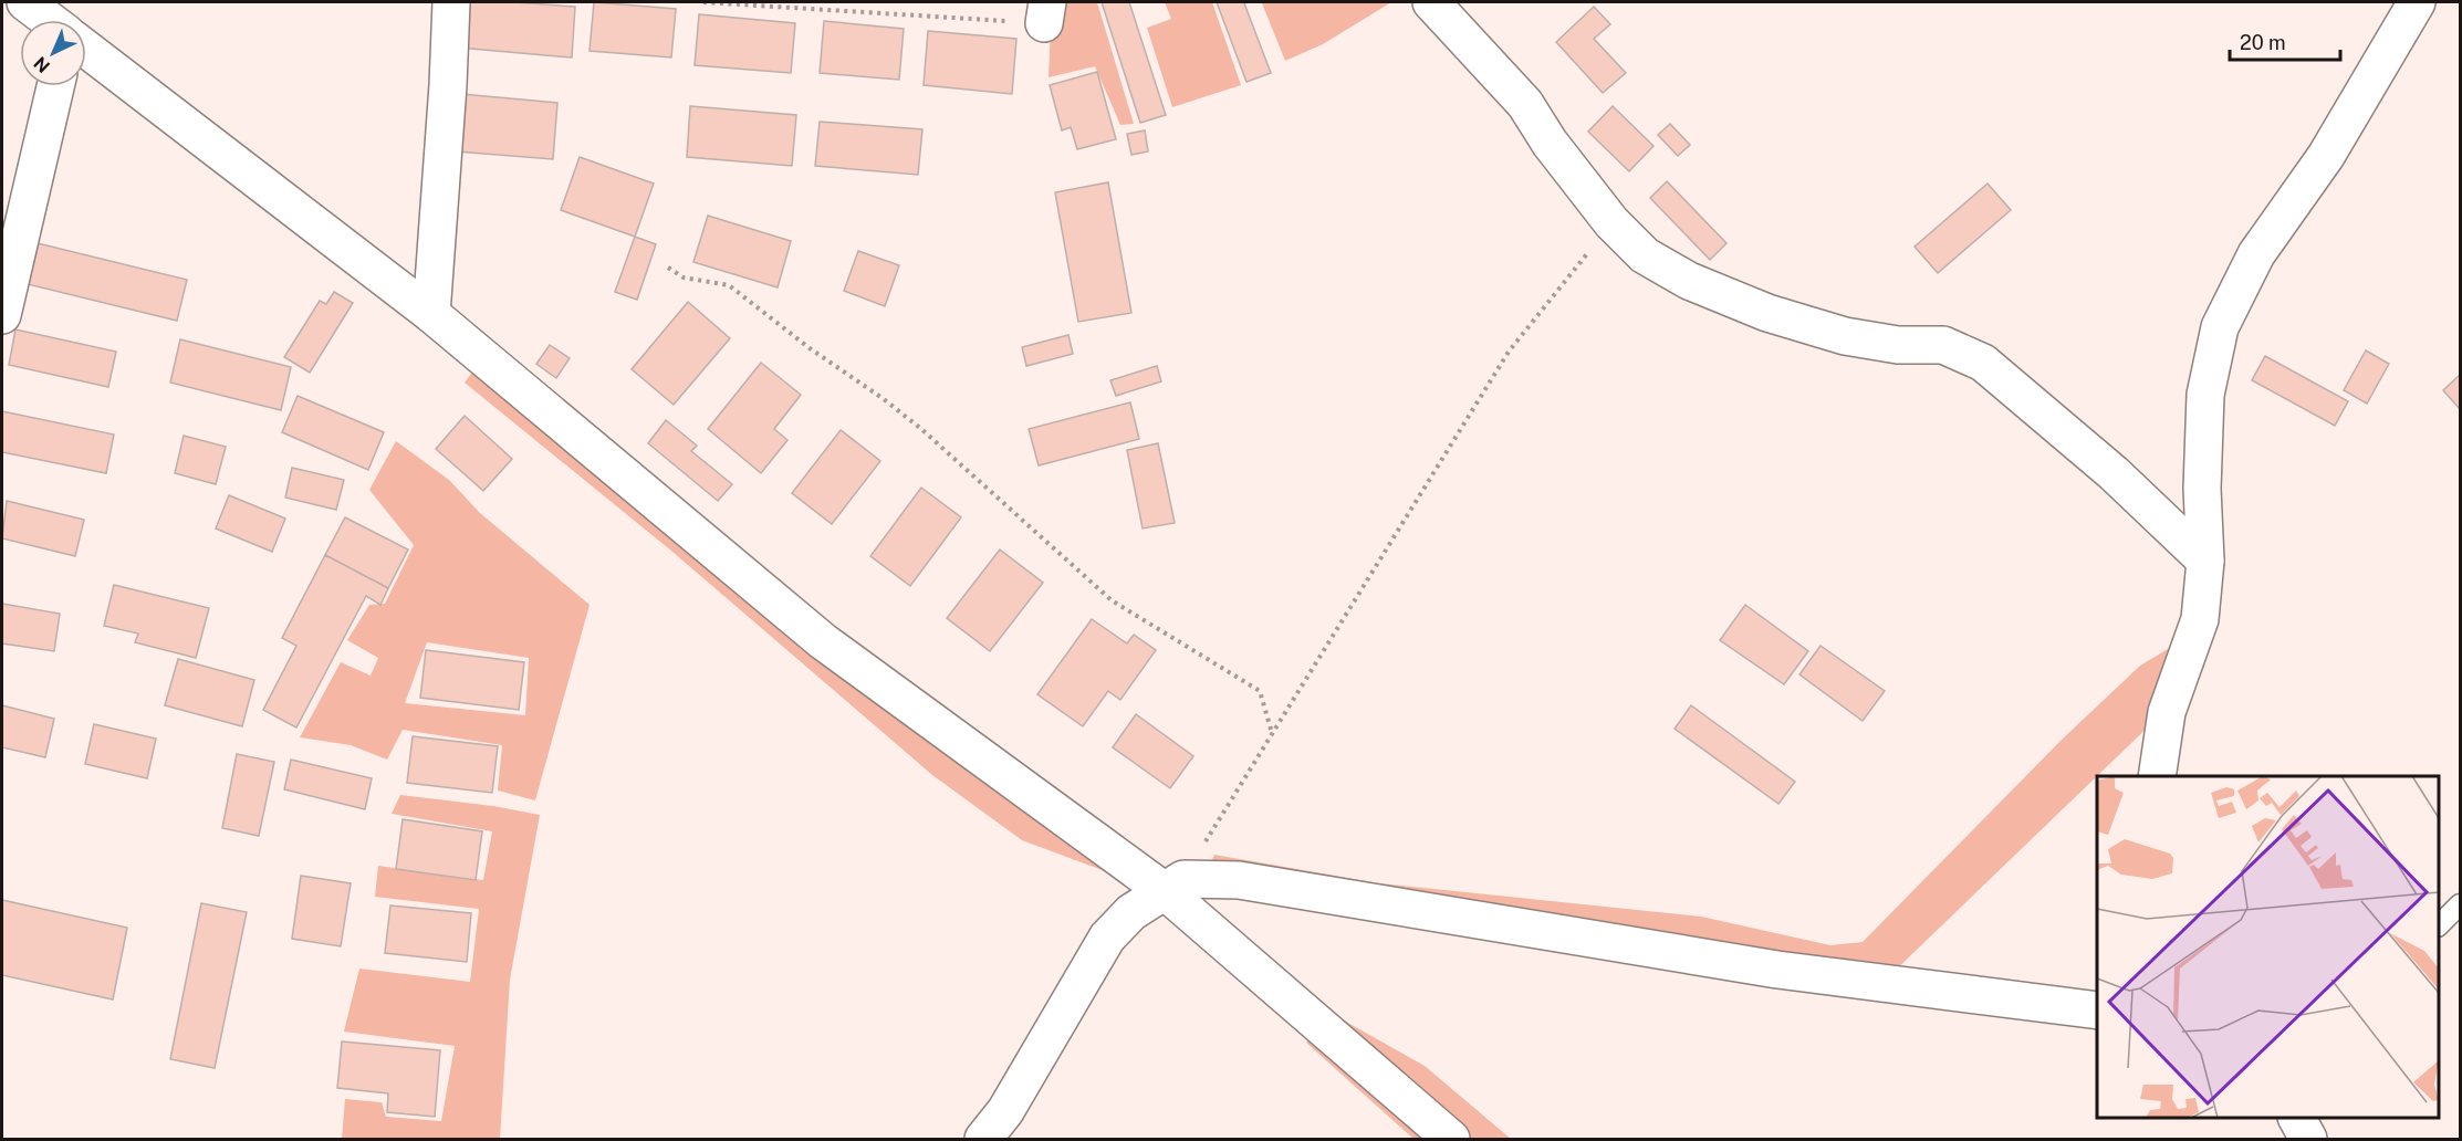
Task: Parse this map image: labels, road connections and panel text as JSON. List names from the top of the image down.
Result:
{
  "scale_bar": "20 m",
  "north": "bottom left"
}
